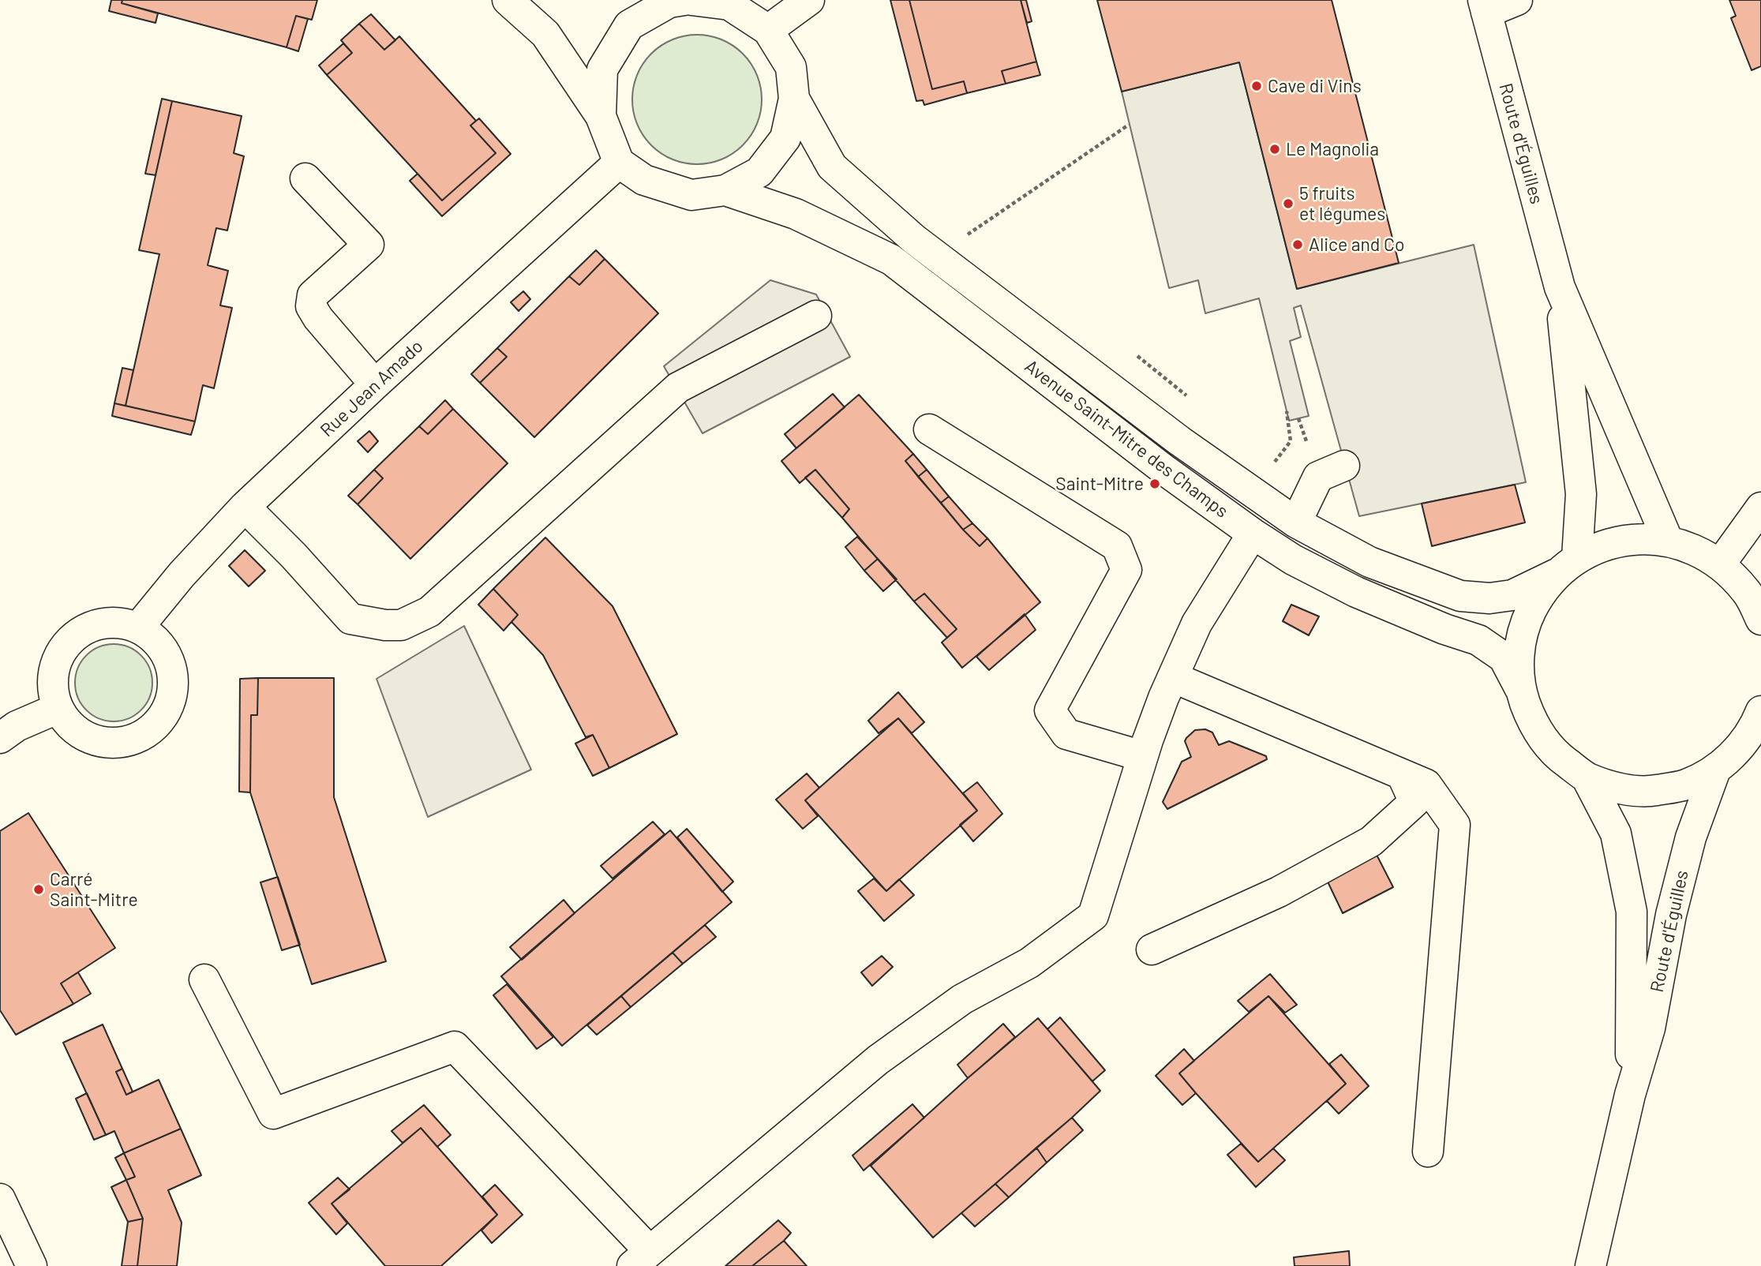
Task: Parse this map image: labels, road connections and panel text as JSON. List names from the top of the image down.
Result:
{
  "streets": {
    "street": ["Route d'Éguilles", "Rue Jean Amado", "Avenue Saint-Mitre des Champs"]
  },
  "crossings": [
    ["Route d'Éguilles", "Avenue Saint-Mitre des Champs"],
    ["Rue Jean Amado", "Avenue Saint-Mitre des Champs"]
  ],
  "places": [
    "Cave di Vins",
    "Le Magnolia",
    "5 fruits et légumes",
    "Alice and Co",
    "Saint-Mitre",
    "Carré Saint-Mitre"
  ]
}
